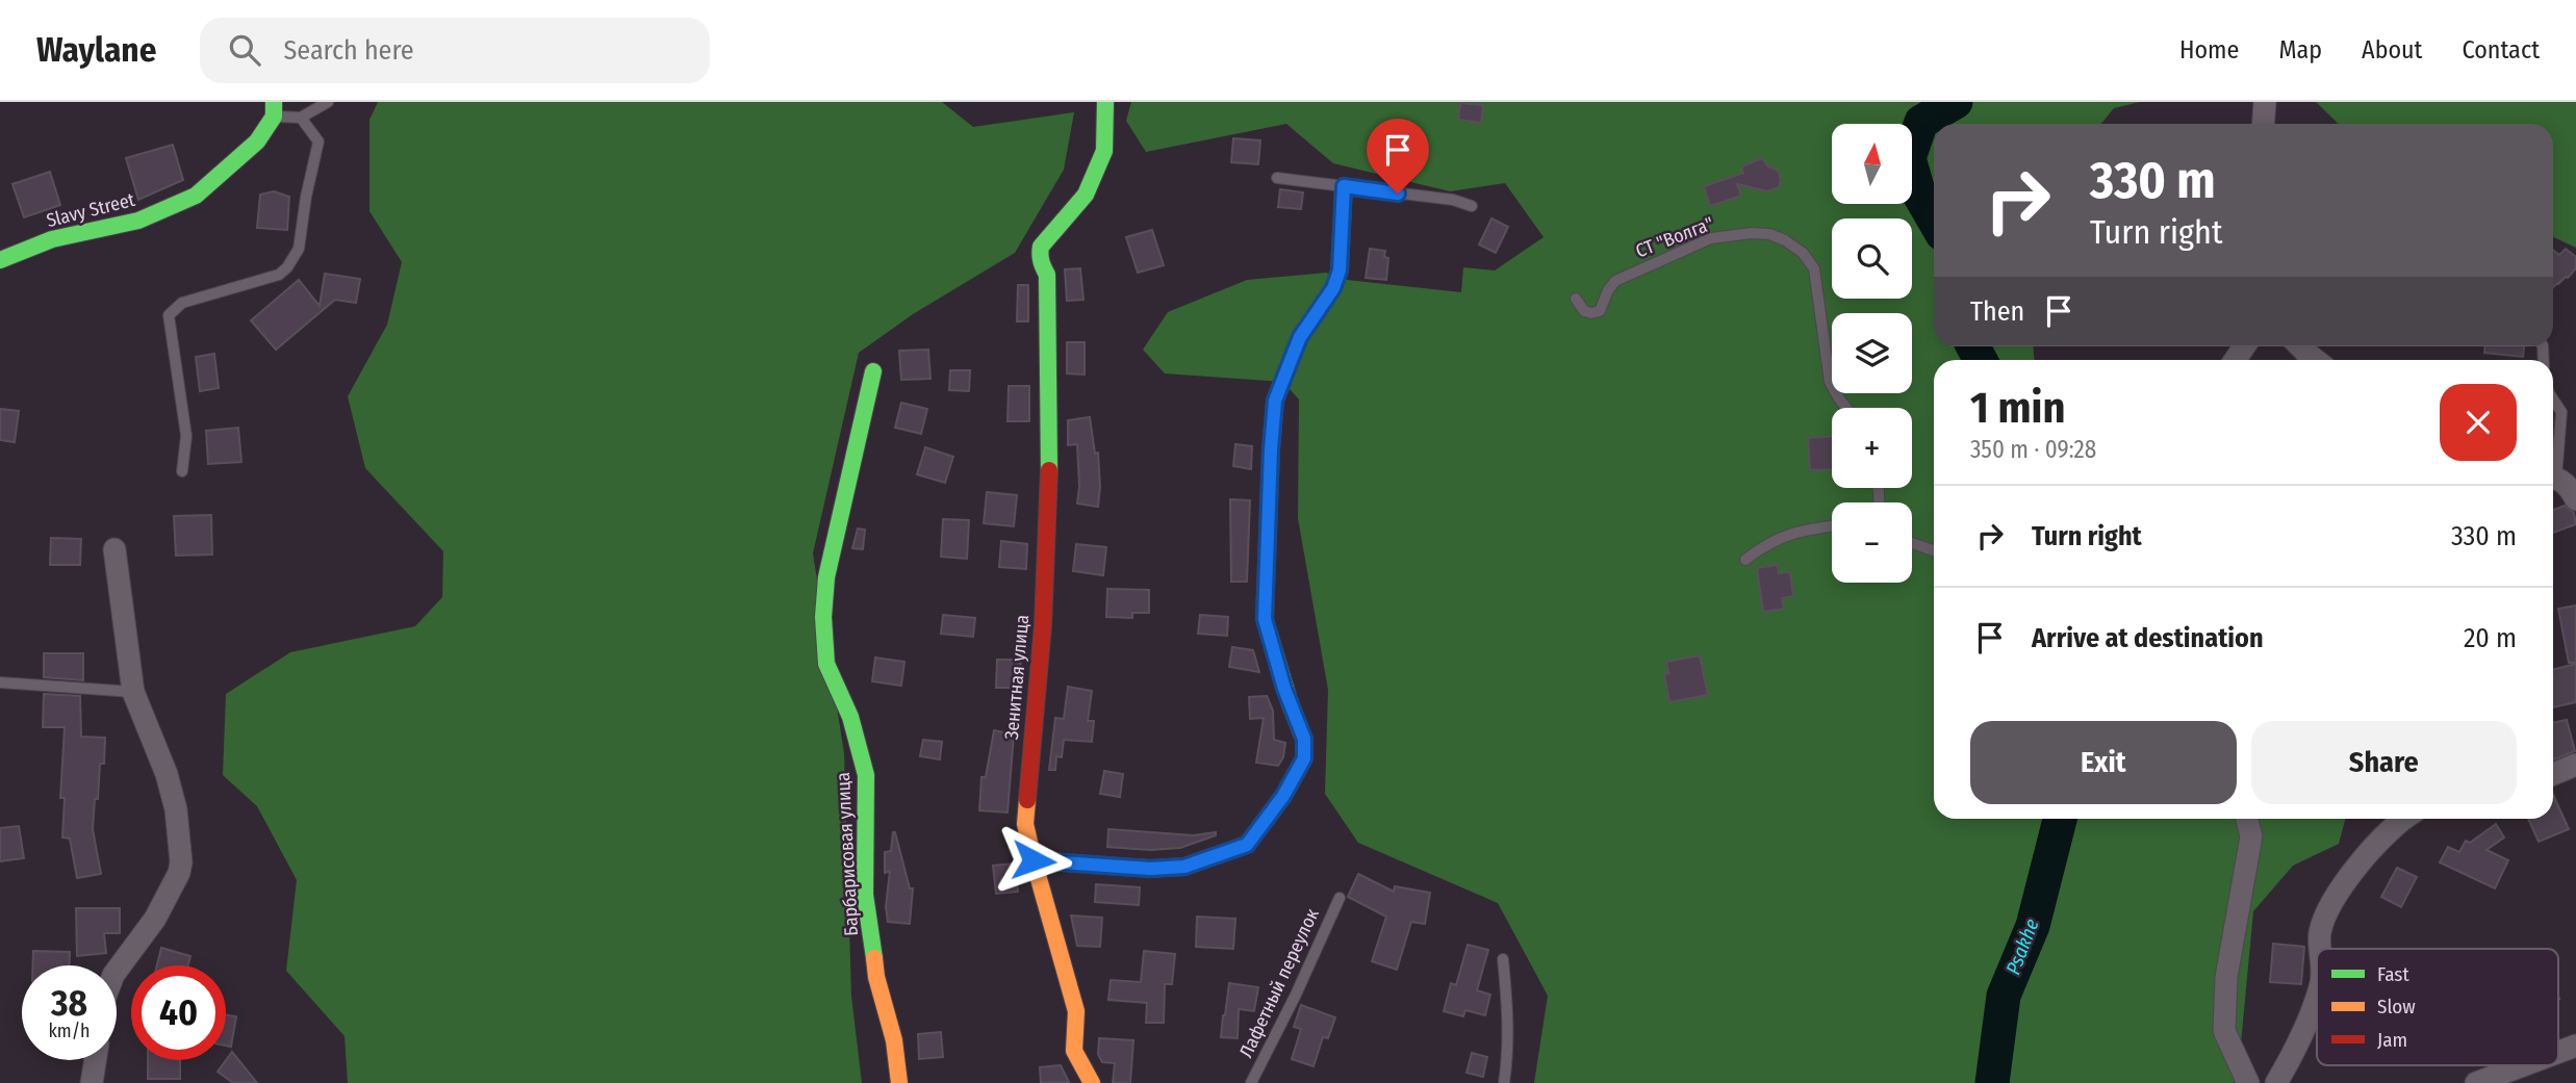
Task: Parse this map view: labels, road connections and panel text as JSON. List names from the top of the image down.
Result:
{
  "streets": {
    "street": ["Slavy Street", "Зенитная улица", "Барбарисовая улица"],
    "lane": ["СТ \"Волга\"", "Лафетный переулок"]
  },
  "water": ["Psakhe"],
  "legend": ["Fast", "Slow", "Jam"],
  "north": "top",
  "page": {
    "header": "Waylane",
    "search": "Search here",
    "nav": [
      "Home",
      "Map",
      "About",
      "Contact"
    ],
    "map_buttons": ["+", "−"],
    "turn": ["330 m", "Turn right"],
    "then": "Then",
    "heading": ["1 min", "350 m · 09:28"],
    "list": [
      {
        "name": "Turn right",
        "value": "330 m"
      },
      {
        "name": "Arrive at destination",
        "value": "20 m"
      }
    ],
    "buttons": ["Exit", "Share"],
    "speed": "38 km/h",
    "limit": "40"
  }
}
